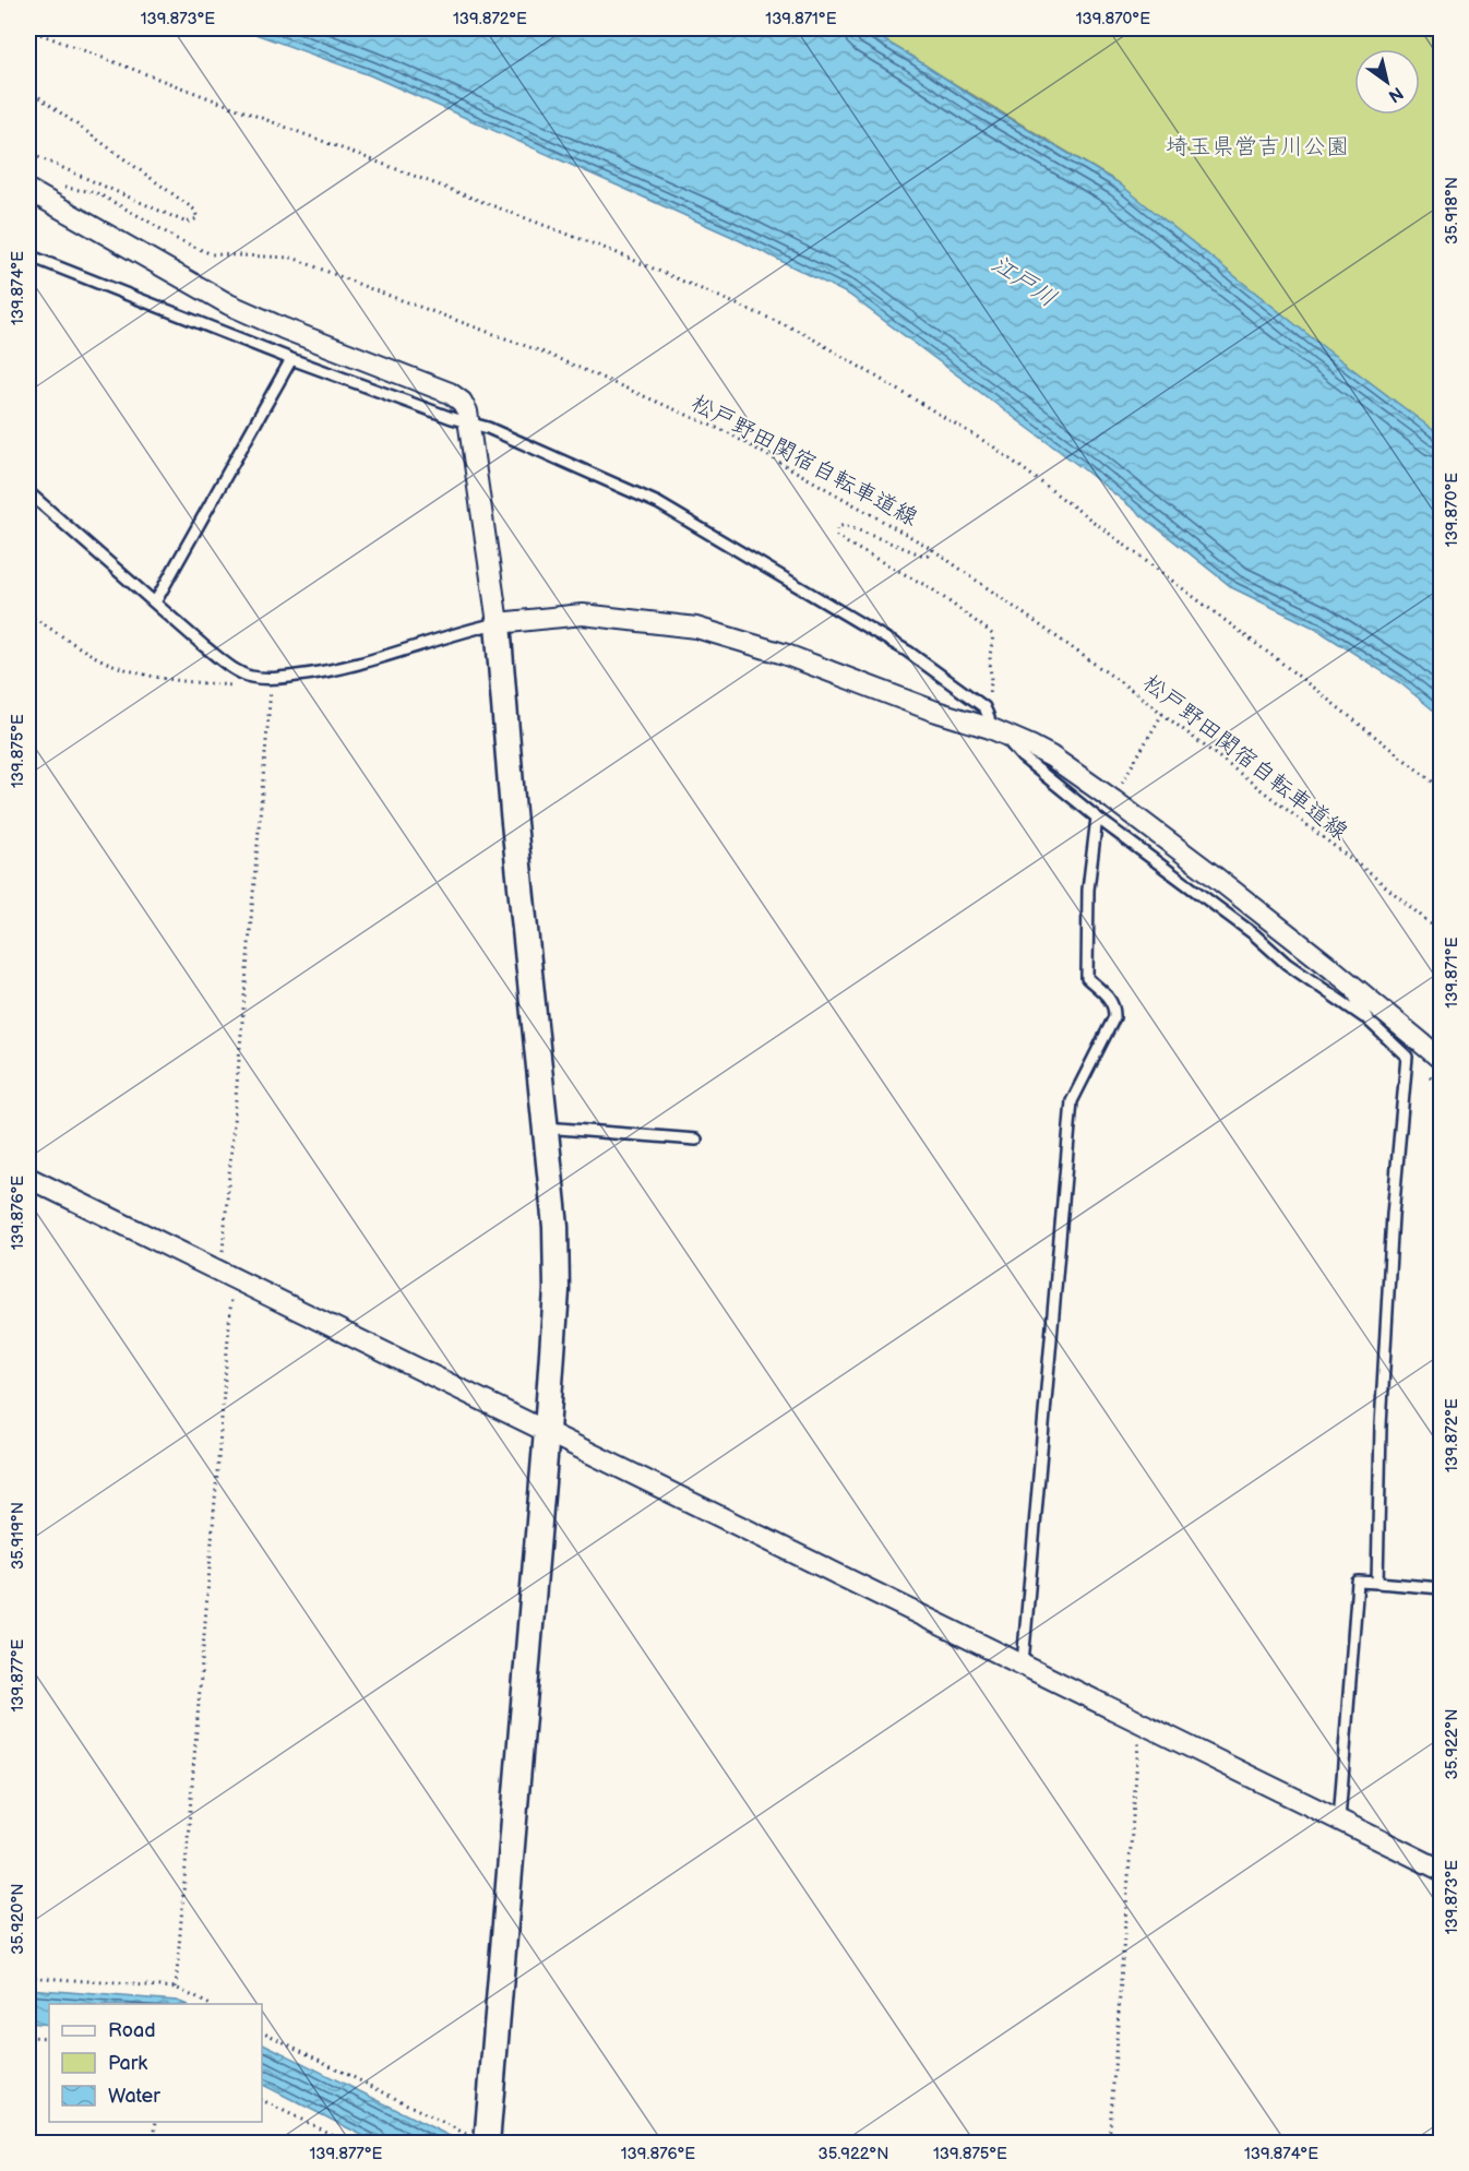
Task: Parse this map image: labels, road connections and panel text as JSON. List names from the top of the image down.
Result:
{
  "streets": {
    "path": ["松戸野田関宿自転車道線"]
  },
  "water": ["江戸川"],
  "parks": ["埼玉県営吉川公園"],
  "legend": ["Road", "Park", "Water"],
  "north": "bottom right",
  "coordinates": [
    "139.873°E",
    "139.872°E",
    "139.871°E",
    "139.870°E",
    "35.918°N",
    "139.874°E",
    "139.875°E",
    "139.876°E",
    "35.919°N",
    "139.877°E",
    "35.922°N",
    "35.920°N"
  ]
}
